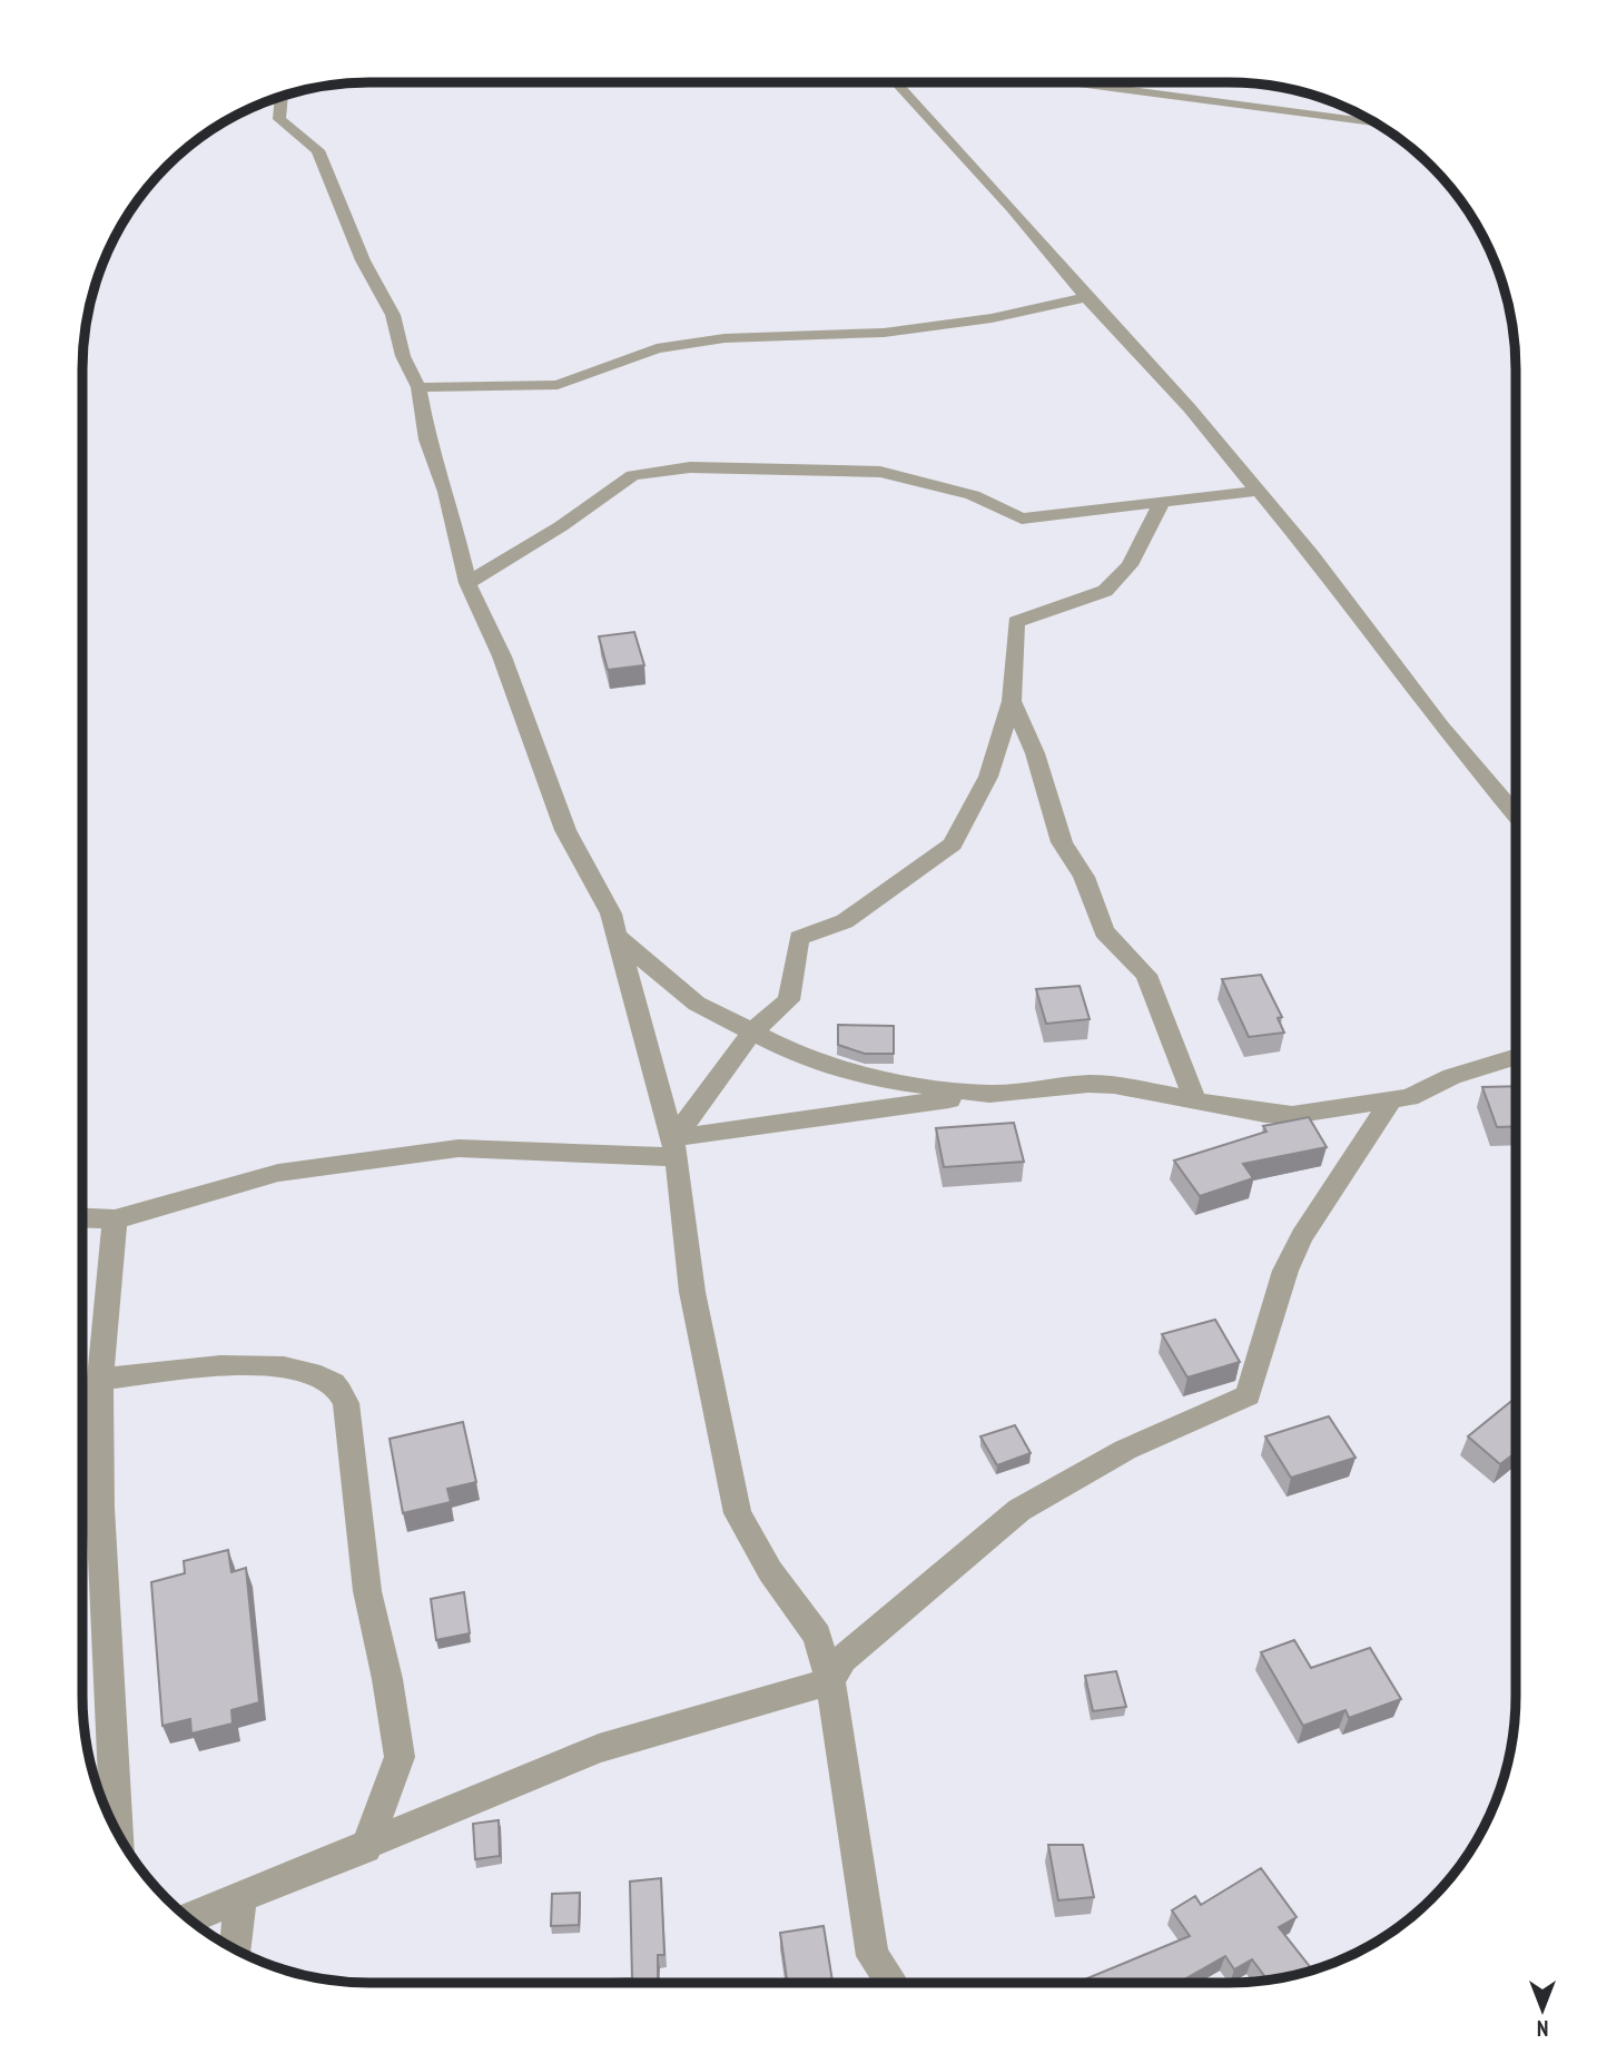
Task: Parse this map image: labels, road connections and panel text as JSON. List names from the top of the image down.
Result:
{
  "north": "bottom"
}
